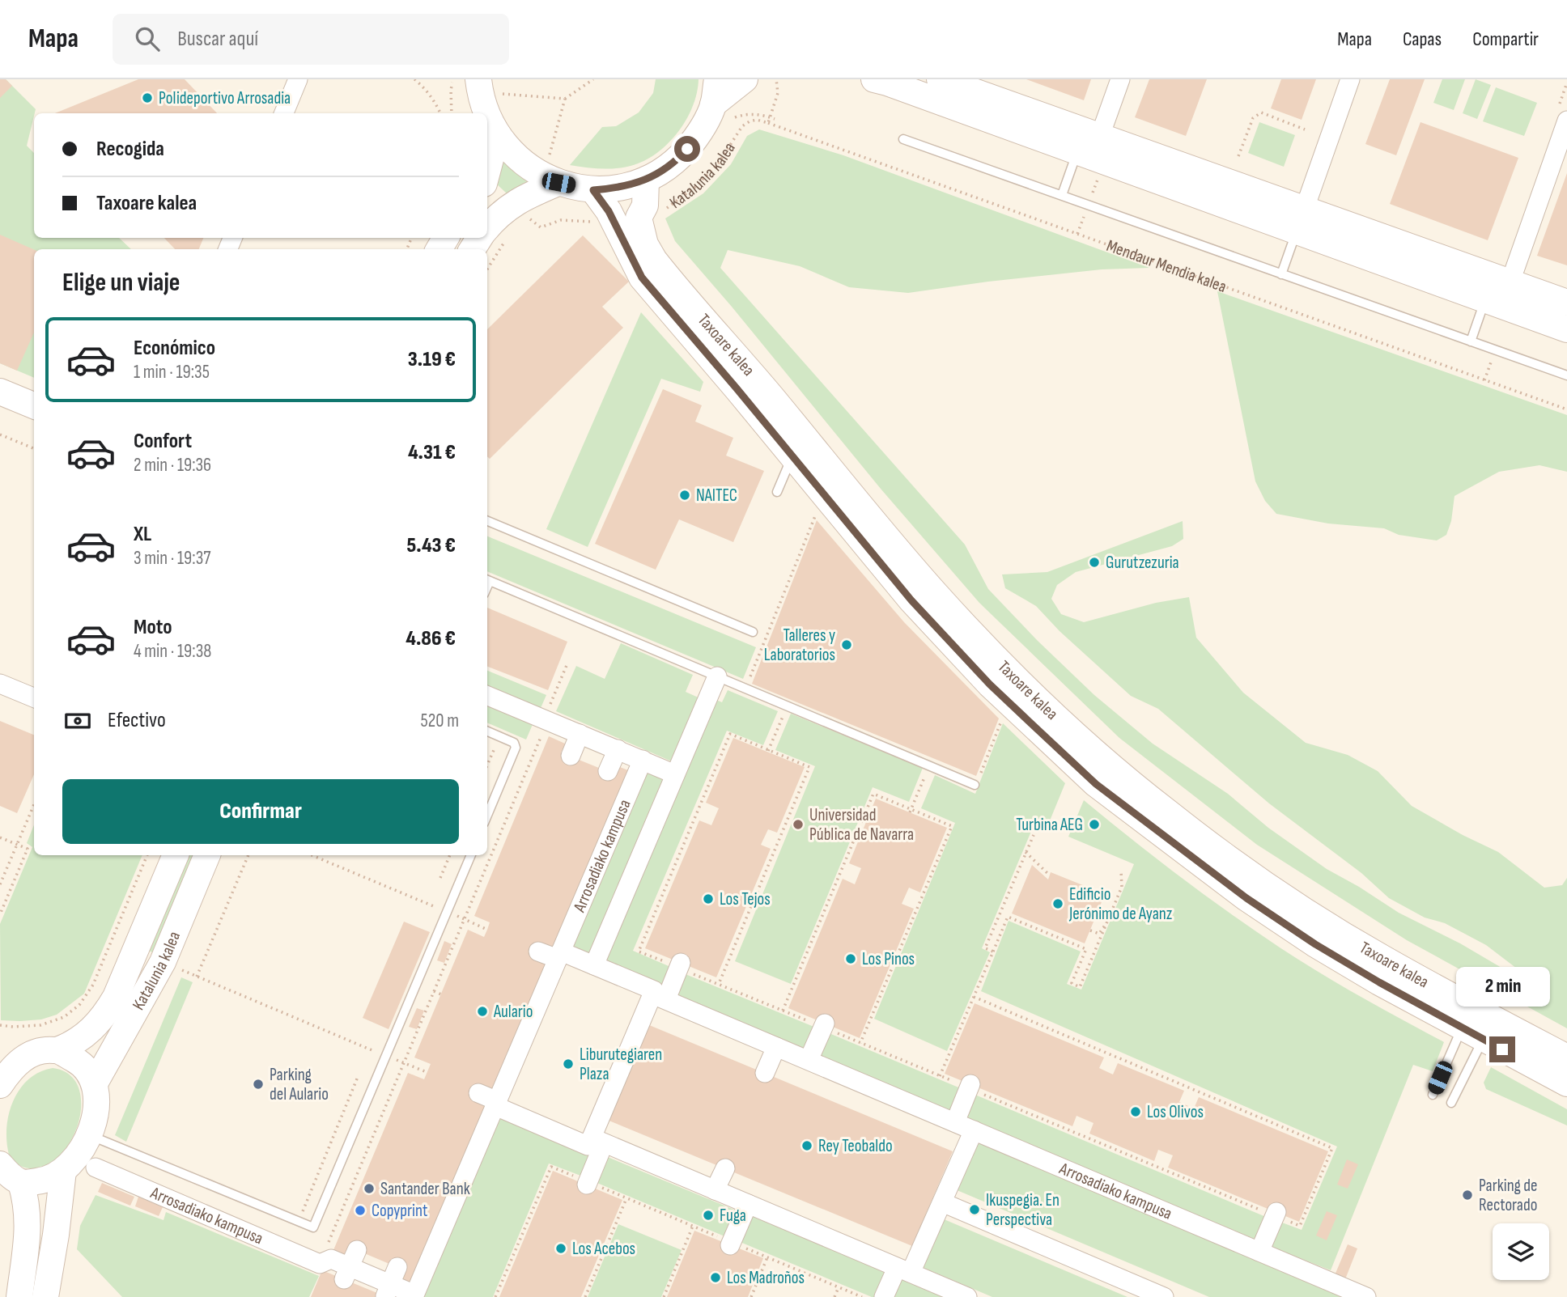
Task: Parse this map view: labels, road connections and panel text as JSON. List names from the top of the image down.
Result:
{
  "streets": {
    "street": ["Katalunia kalea", "Taxoare kalea", "Arrosadiako kampusa"],
    "path": ["Mendaur Mendia kalea"]
  },
  "crossings": [
    ["Katalunia kalea", "Mendaur Mendia kalea"],
    ["Katalunia kalea", "Taxoare kalea"]
  ],
  "places": [
    "Polideportivo Arrosadia",
    "NAITEC",
    "Gurutzezuria",
    "Talleres y Laboratorios",
    "Universidad Pública de Navarra",
    "Turbina AEG",
    "Los Tejos",
    "Edificio Jerónimo de Ayanz",
    "Los Pinos",
    "Aulario",
    "Liburutegiaren Plaza",
    "Parking del Aulario",
    "Los Olivos",
    "Rey Teobaldo",
    "Santander Bank",
    "Parking de Rectorado",
    "Ikuspegia. En Perspectiva",
    "Copyprint",
    "Fuga",
    "Los Acebos",
    "Los Madroños"
  ],
  "page": {
    "header": "Mapa",
    "search": "Buscar aquí",
    "nav": ["Mapa", "Capas", "Compartir"],
    "banner": ["Recogida", "Taxoare kalea"],
    "heading": "Elige un viaje",
    "list": [
      {
        "name": "Económico",
        "note": "1 min · 19:35",
        "value": "3.19 €"
      },
      {
        "name": "Confort",
        "note": "2 min · 19:36",
        "value": "4.31 €"
      },
      {
        "name": "XL",
        "note": "3 min · 19:37",
        "value": "5.43 €"
      },
      {
        "name": "Moto",
        "note": "4 min · 19:38",
        "value": "4.86 €"
      }
    ],
    "pay": ["Efectivo", "520 m"],
    "buttons": "Confirmar",
    "bubble": "2 min"
  }
}
